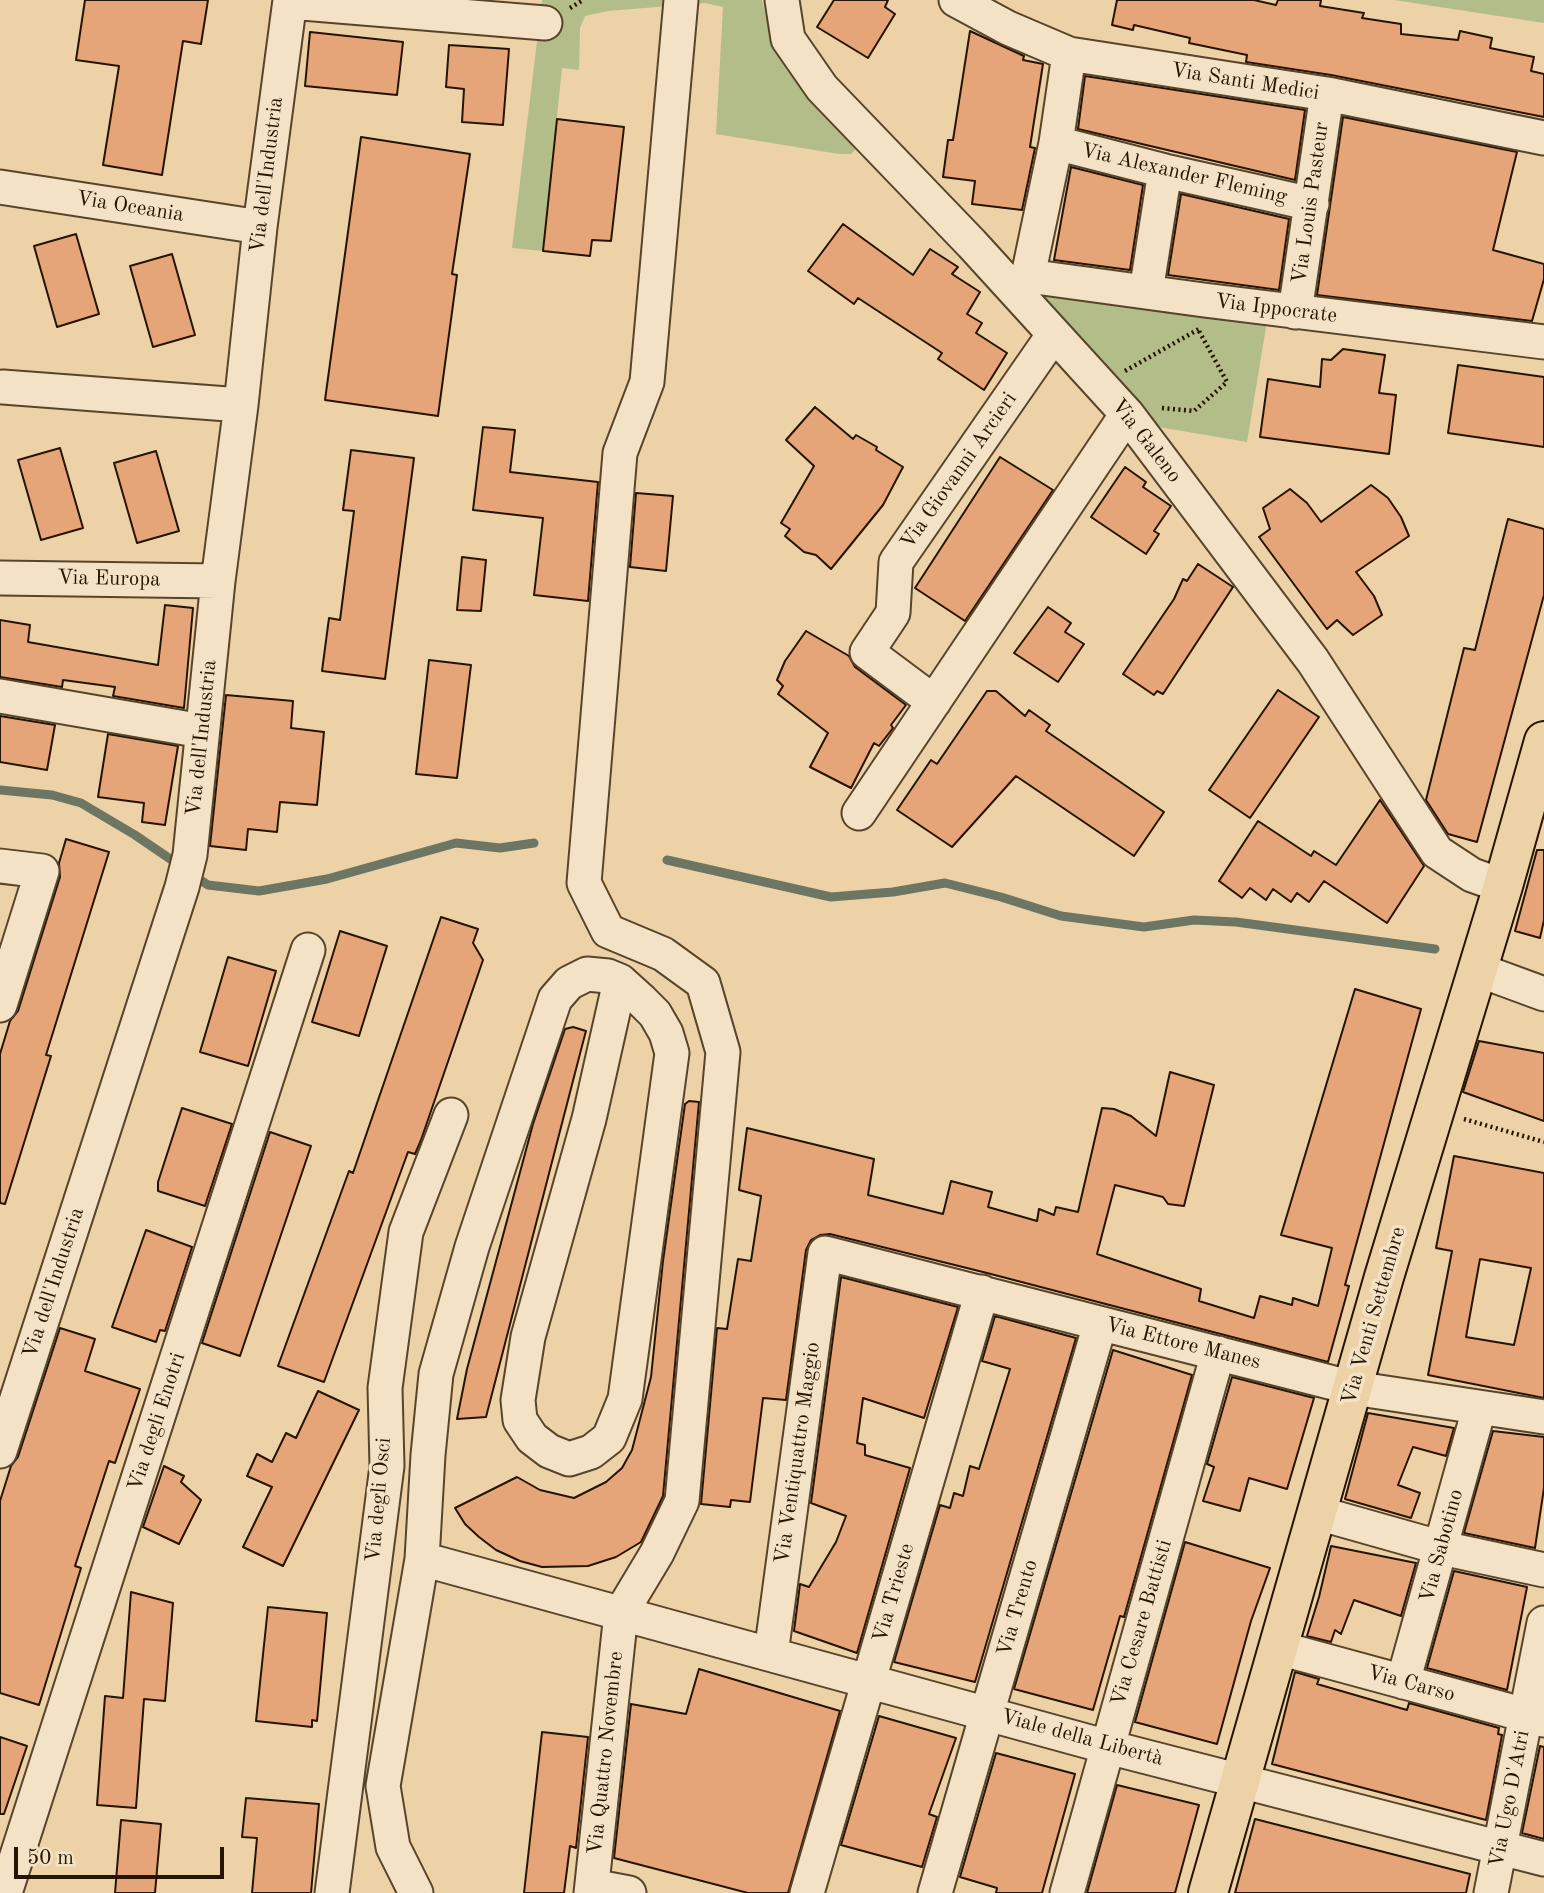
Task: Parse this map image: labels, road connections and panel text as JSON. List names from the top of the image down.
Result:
{
  "streets": {
    "main road": ["Via Venti Settembre"],
    "street": [
      "Via Santi Medici",
      "Via Alexander Fleming",
      "Via dell'Industria",
      "Via Louis Pasteur",
      "Via Oceania",
      "Via Ippocrate",
      "Via Galeno",
      "Via Giovanni Arcieri",
      "Via Europa",
      "Via Ettore Manes",
      "Via degli Enotri",
      "Via Ventiquattro Maggio",
      "Via degli Osci",
      "Via Sabotino",
      "Via Trieste",
      "Via Trento",
      "Via Cesare Battisti",
      "Via Carso",
      "Viale della Libertà",
      "Via Quattro Novembre",
      "Via Ugo D'Atri"
    ]
  },
  "crossings": [
    ["Via Santi Medici", "Via Louis Pasteur"],
    ["Via Alexander Fleming", "Via Louis Pasteur"],
    ["Via dell'Industria", "Via Oceania"],
    ["Via dell'Industria", "Via Europa"],
    ["Via Louis Pasteur", "Via Ippocrate"],
    ["Via Ippocrate", "Via Galeno"],
    ["Via Galeno", "Via Giovanni Arcieri"],
    ["Via Galeno", "Via Venti Settembre"],
    ["Via Venti Settembre", "Via Ettore Manes"],
    ["Via Venti Settembre", "Via Carso"],
    ["Via Venti Settembre", "Viale della Libertà"],
    ["Via Ettore Manes", "Via Ventiquattro Maggio"],
    ["Via Ettore Manes", "Via Sabotino"],
    ["Via Ettore Manes", "Via Trieste"],
    ["Via Ettore Manes", "Via Trento"],
    ["Via Ettore Manes", "Via Cesare Battisti"],
    ["Via Ventiquattro Maggio", "Viale della Libertà"],
    ["Via Sabotino", "Via Carso"],
    ["Via Trieste", "Viale della Libertà"],
    ["Via Trento", "Viale della Libertà"],
    ["Via Cesare Battisti", "Viale della Libertà"],
    ["Via Carso", "Via Ugo D'Atri"],
    ["Viale della Libertà", "Via Quattro Novembre"],
    ["Viale della Libertà", "Via Ugo D'Atri"]
  ],
  "scale_bar": "50 m"
}
